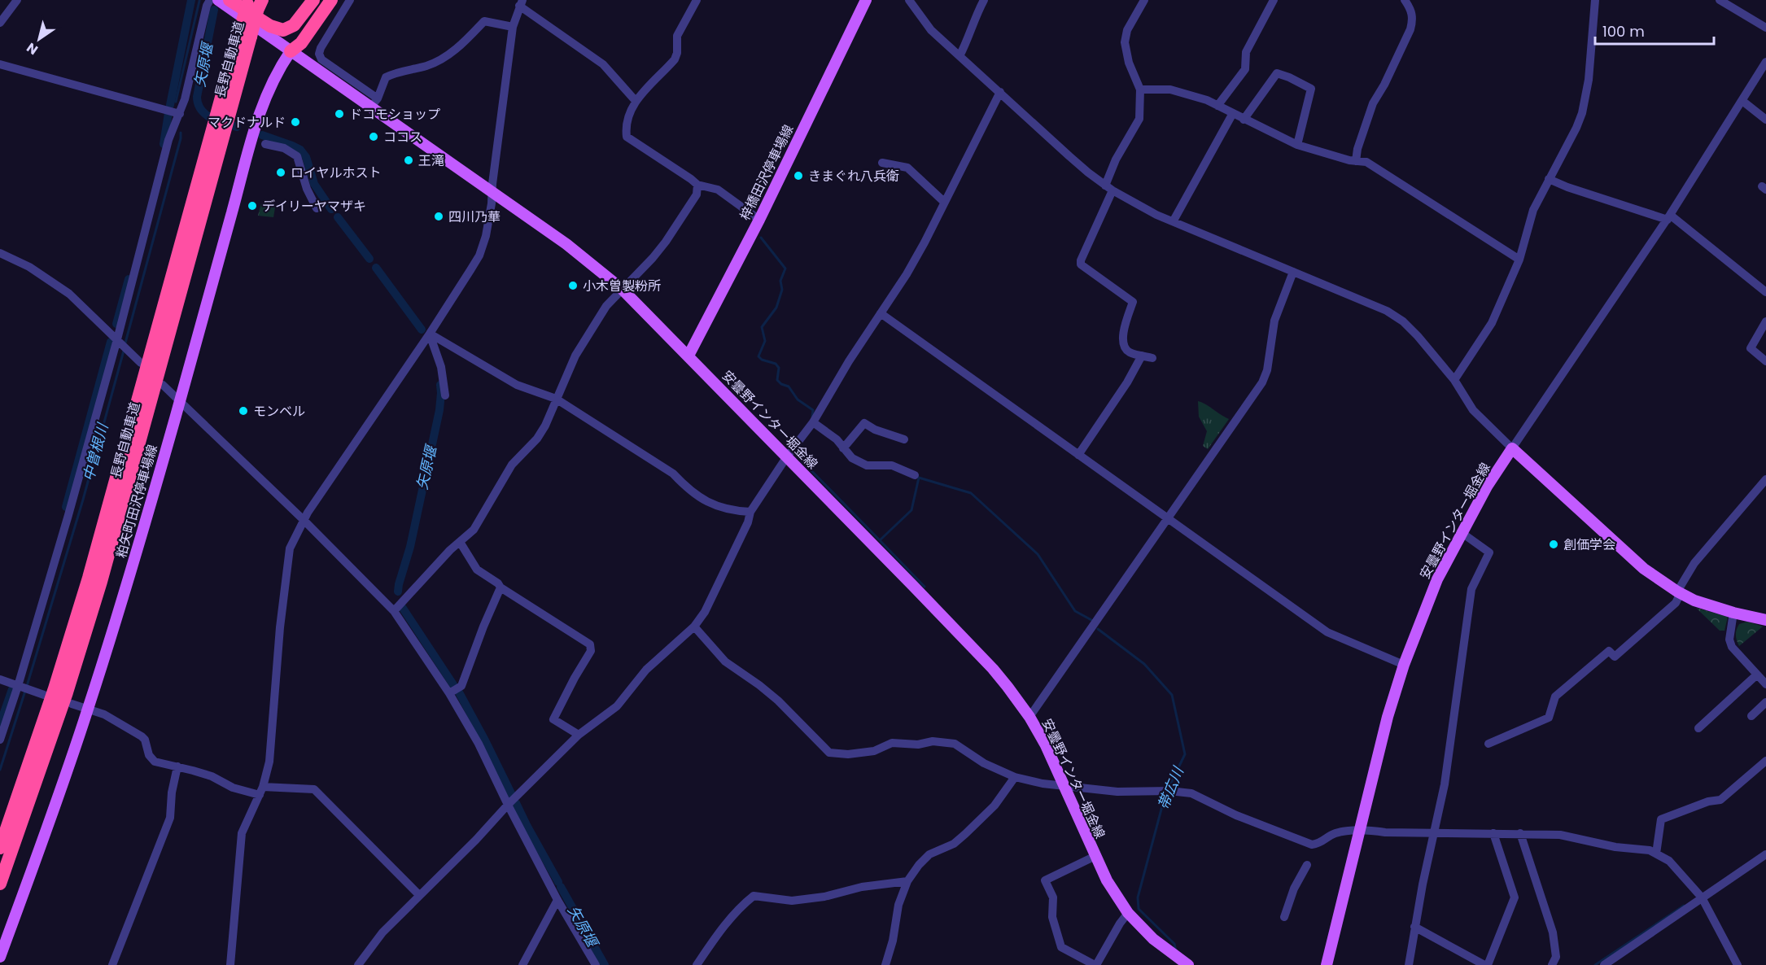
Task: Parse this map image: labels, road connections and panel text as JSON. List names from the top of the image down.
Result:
{
  "streets": {
    "highway": ["長野自動車道"],
    "main road": ["梓橋田沢停車場線", "安曇野インター堀金線", "粕矢町田沢停車場線"]
  },
  "crossings": [
    ["梓橋田沢停車場線", "安曇野インター堀金線"],
    ["安曇野インター堀金線", "粕矢町田沢停車場線"]
  ],
  "water": ["矢原堰", "中曽根川", "帯広川"],
  "places": [
    "ドコモショップ",
    "マクドナルド",
    "ココス",
    "王滝",
    "ロイヤルホスト",
    "きまぐれ八兵衛",
    "デイリーヤマザキ",
    "四川乃華",
    "小木曽製粉所",
    "モンベル",
    "創価学会"
  ],
  "scale_bar": "100 m",
  "north": "bottom left"
}
